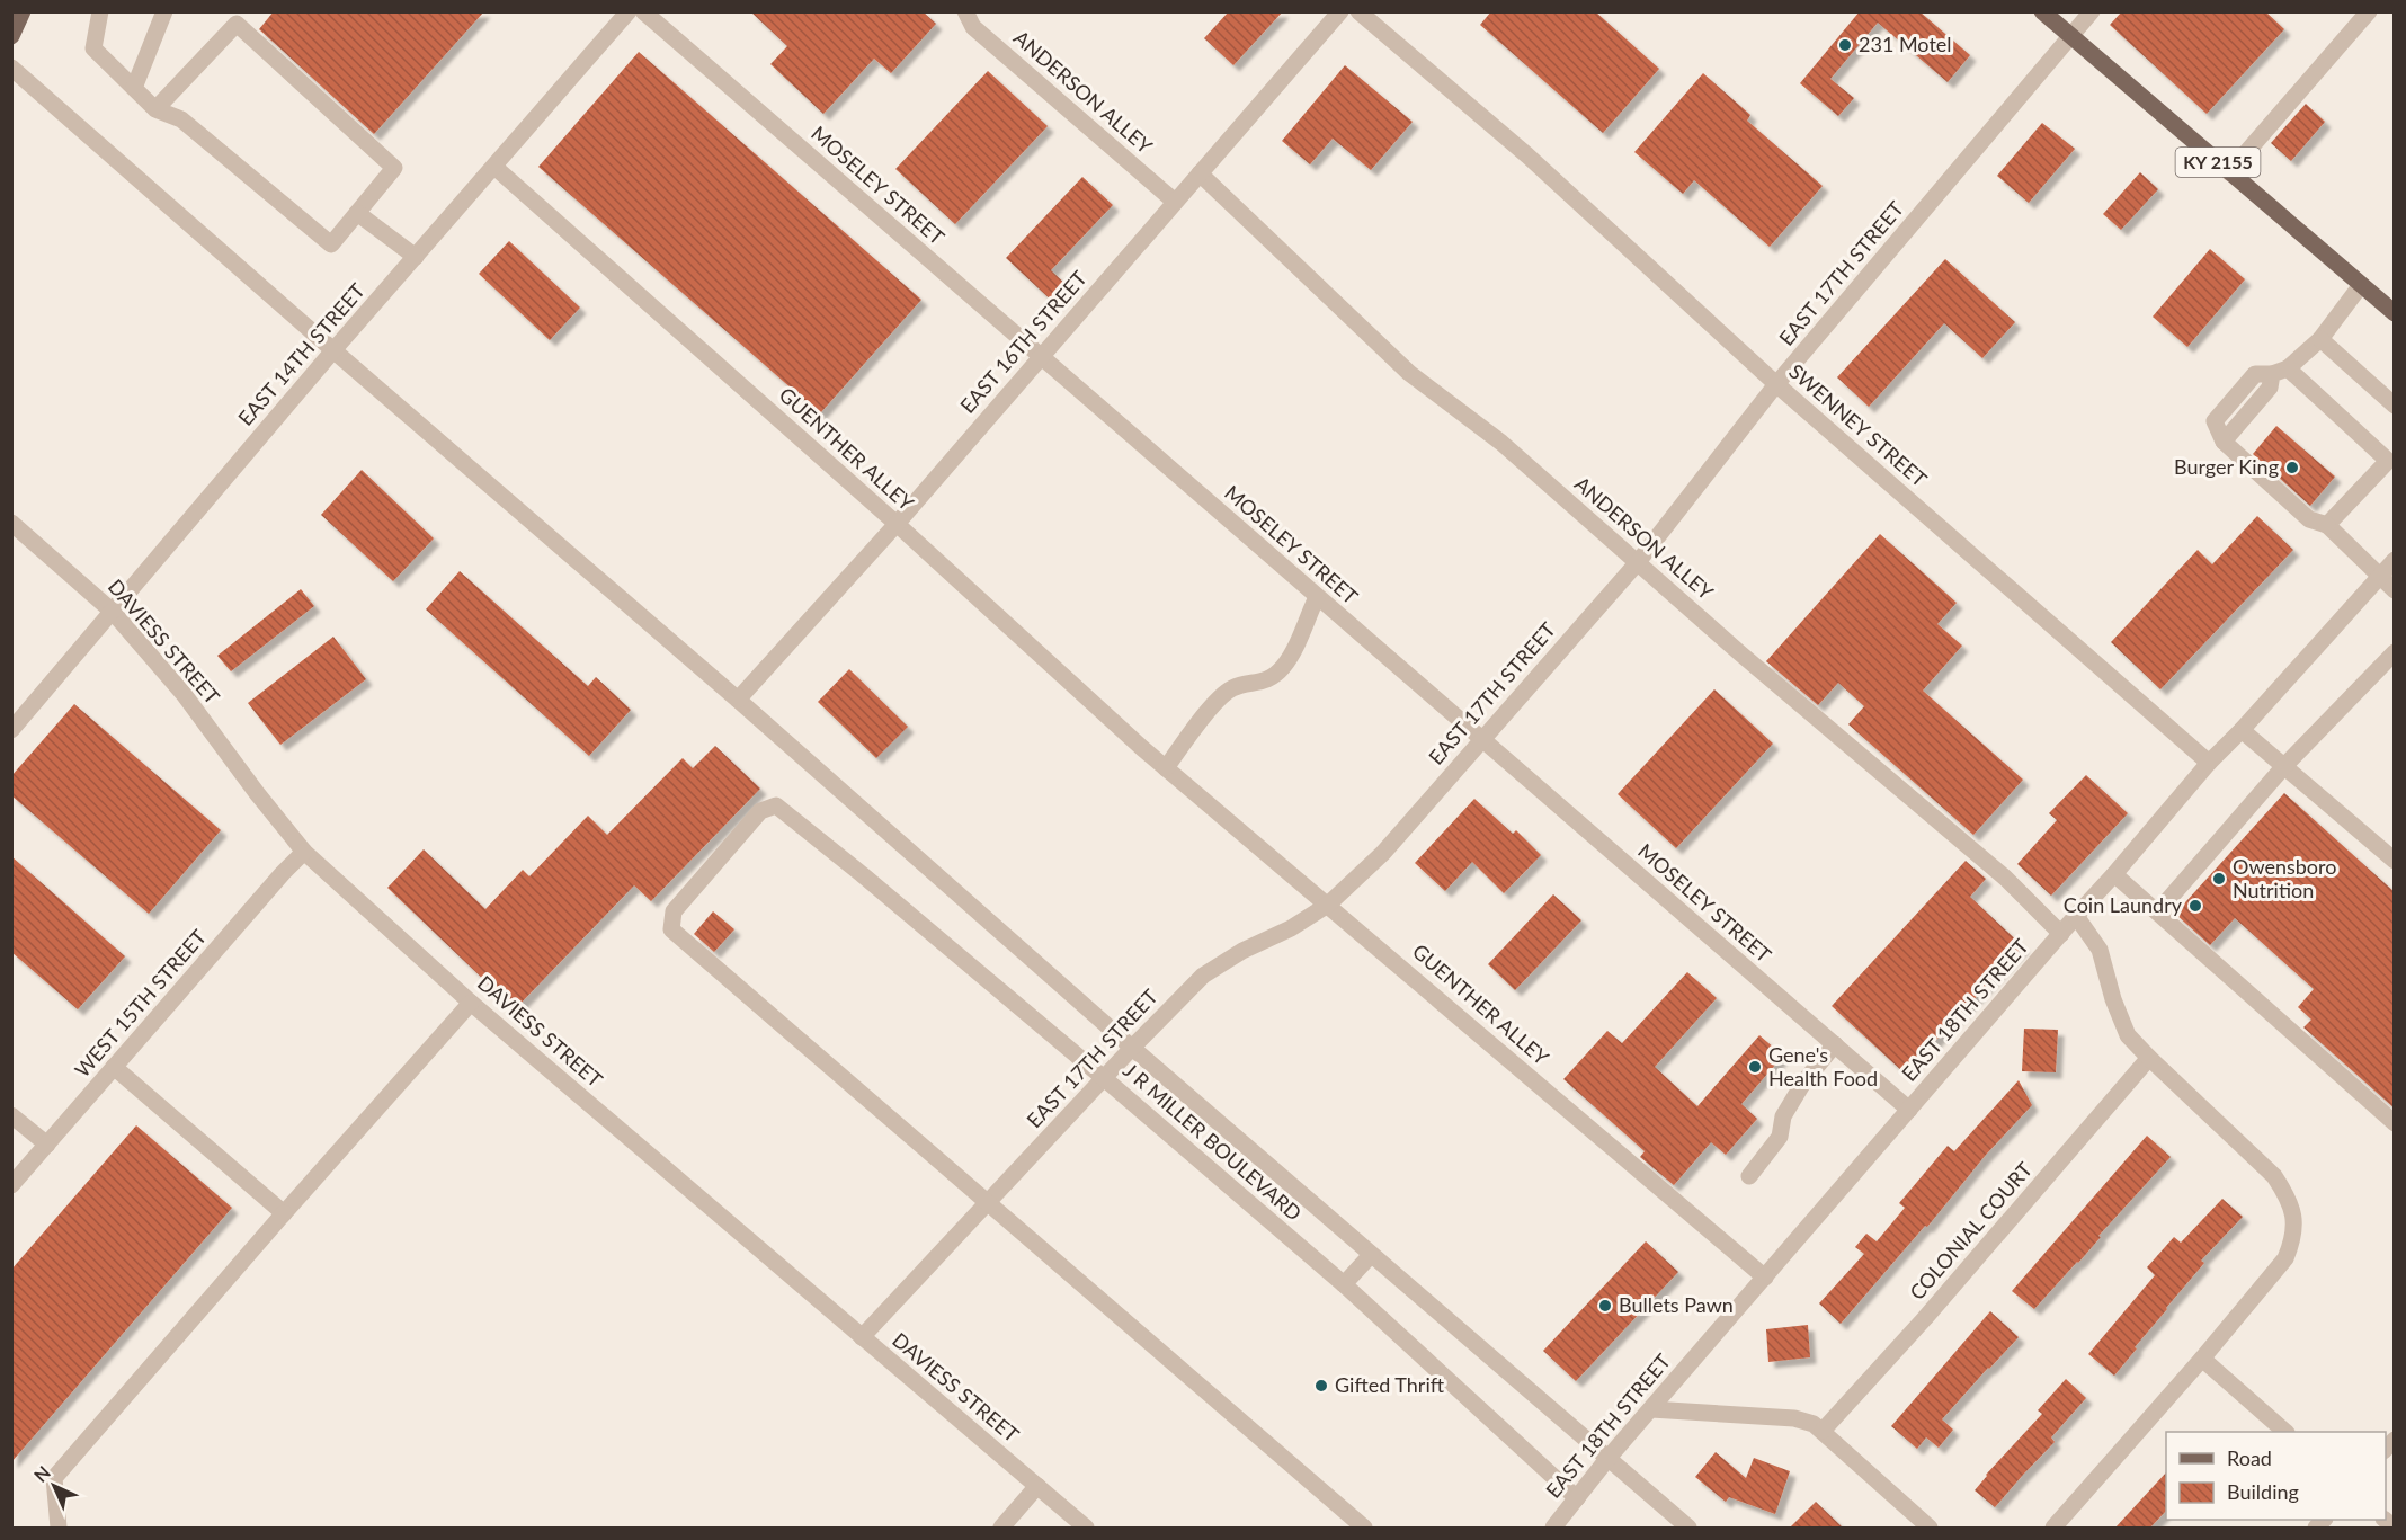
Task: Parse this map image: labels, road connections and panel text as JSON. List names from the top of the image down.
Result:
{
  "streets": {
    "main road": ["KY 2155"],
    "street": [
      "ANDERSON ALLEY",
      "MOSELEY STREET",
      "EAST 17TH STREET",
      "EAST 16TH STREET",
      "EAST 14TH STREET",
      "SWENNEY STREET",
      "GUENTHER ALLEY",
      "DAVIESS STREET",
      "WEST 15TH STREET",
      "EAST 18TH STREET",
      "J R MILLER BOULEVARD",
      "COLONIAL COURT"
    ]
  },
  "crossings": [
    ["ANDERSON ALLEY", "EAST 17TH STREET"],
    ["ANDERSON ALLEY", "EAST 16TH STREET"],
    ["ANDERSON ALLEY", "EAST 18TH STREET"],
    ["KY 2155", "EAST 17TH STREET"],
    ["MOSELEY STREET", "EAST 17TH STREET"],
    ["MOSELEY STREET", "EAST 16TH STREET"],
    ["MOSELEY STREET", "EAST 18TH STREET"],
    ["EAST 17TH STREET", "SWENNEY STREET"],
    ["EAST 17TH STREET", "GUENTHER ALLEY"],
    ["EAST 17TH STREET", "DAVIESS STREET"],
    ["EAST 17TH STREET", "J R MILLER BOULEVARD"],
    ["EAST 16TH STREET", "GUENTHER ALLEY"],
    ["EAST 14TH STREET", "GUENTHER ALLEY"],
    ["EAST 14TH STREET", "DAVIESS STREET"],
    ["SWENNEY STREET", "EAST 18TH STREET"],
    ["GUENTHER ALLEY", "EAST 18TH STREET"],
    ["DAVIESS STREET", "WEST 15TH STREET"],
    ["EAST 18TH STREET", "J R MILLER BOULEVARD"]
  ],
  "places": [
    "231 Motel",
    "Burger King",
    "Owensboro Nutrition",
    "Coin Laundry",
    "Gene's Health Food",
    "Bullets Pawn",
    "Gifted Thrift"
  ],
  "legend": ["Road", "Building"],
  "north": "top left"
}
